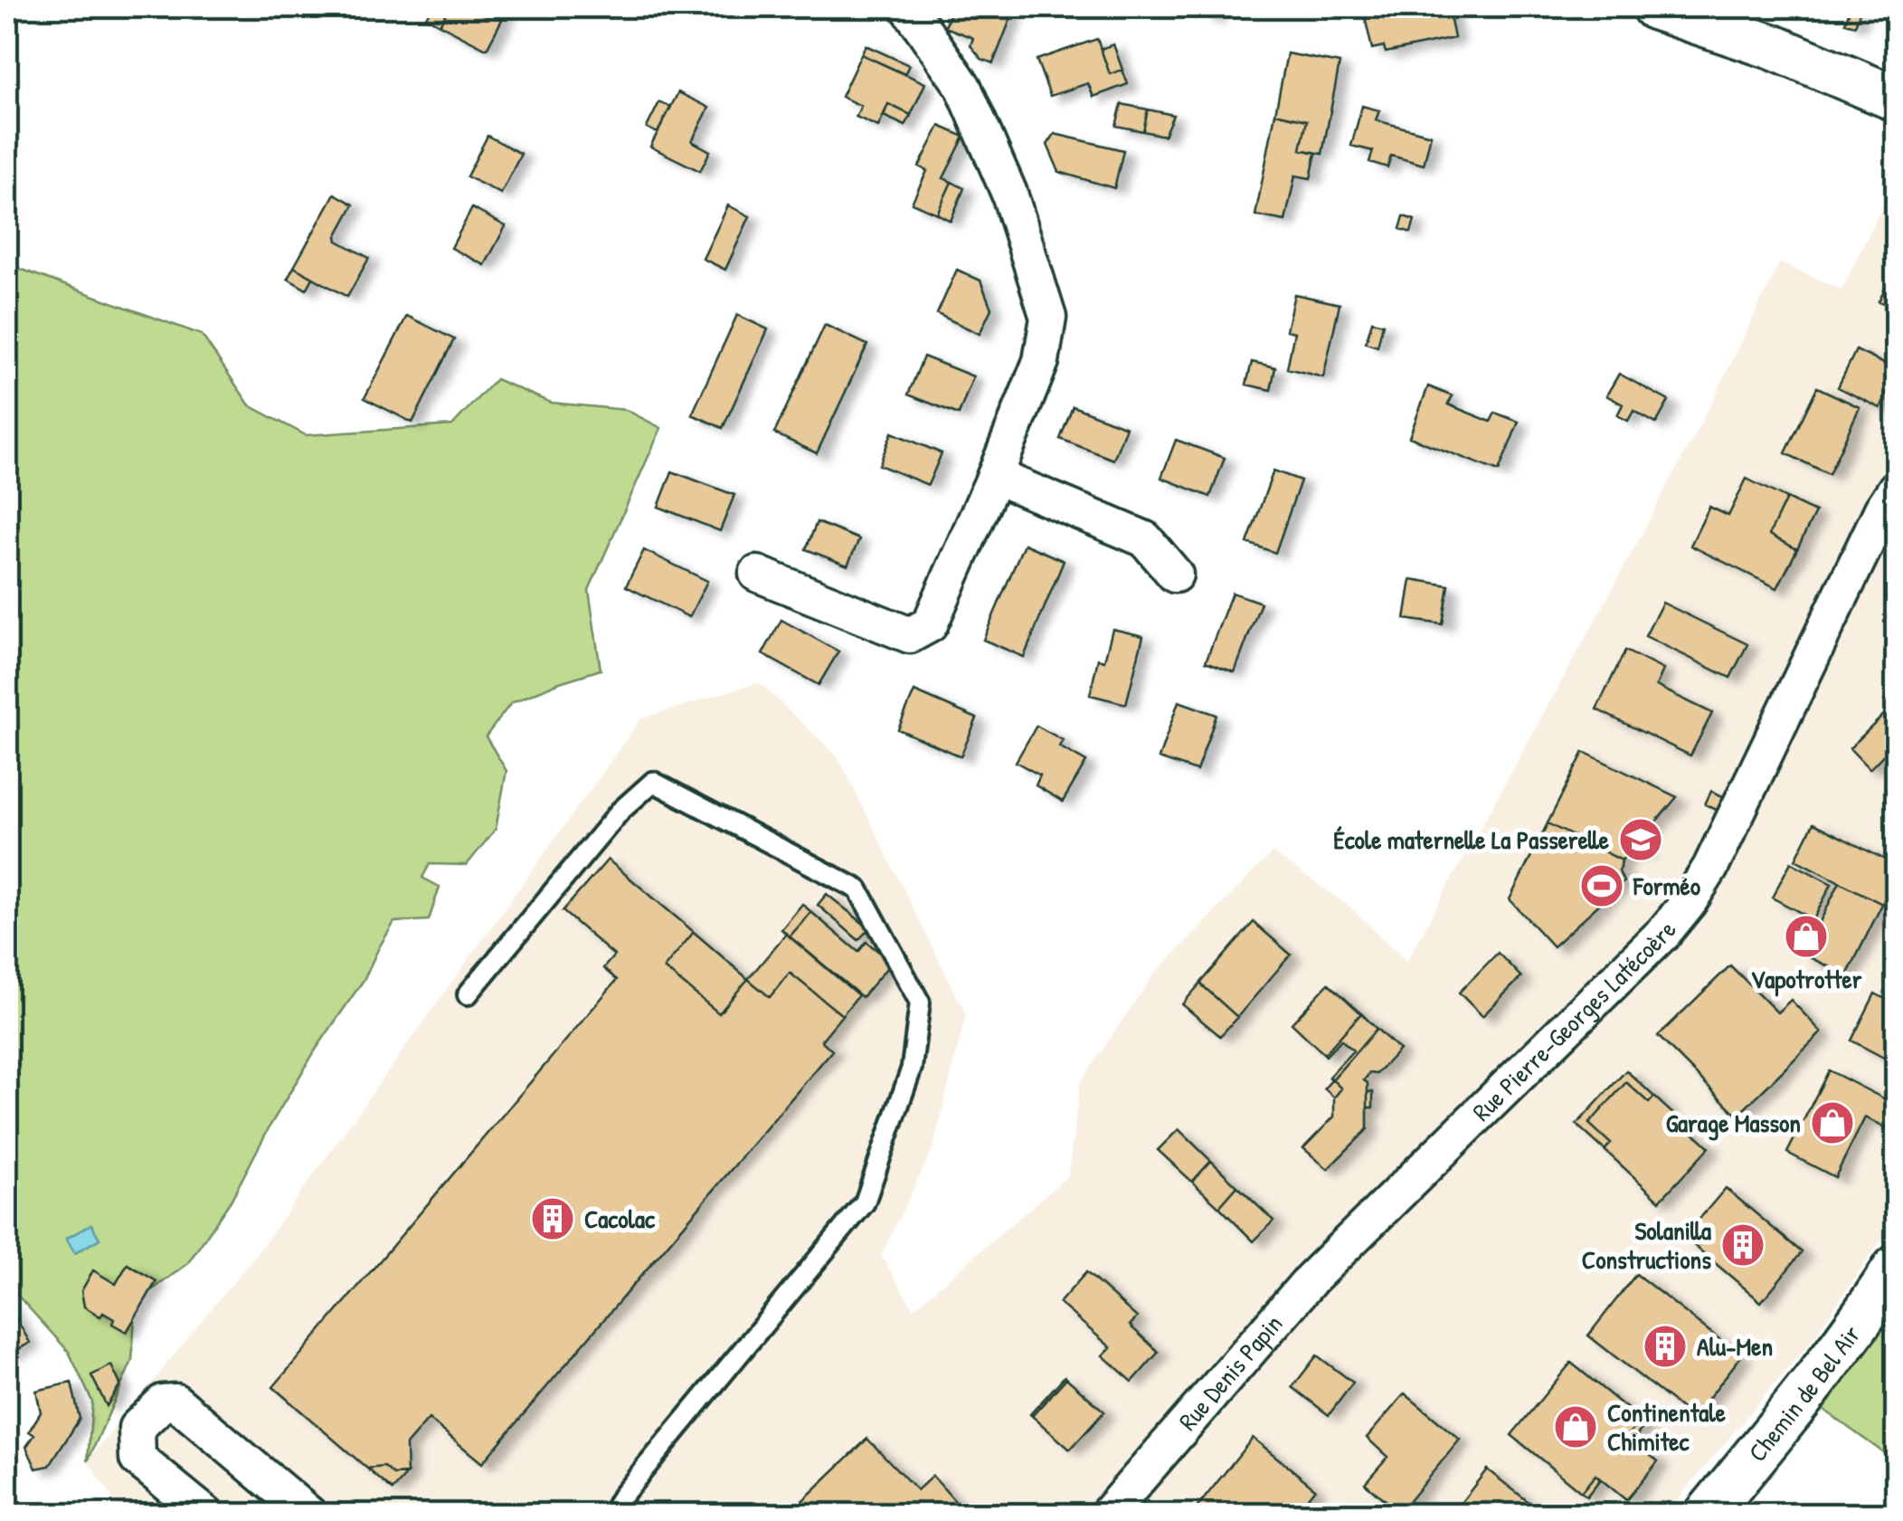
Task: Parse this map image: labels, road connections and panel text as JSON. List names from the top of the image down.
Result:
{
  "streets": {
    "street": ["Rue Pierre-Georges Latécoère", "Rue Denis Papin", "Chemin de Bel Air"]
  },
  "crossings": [
    ["Rue Pierre-Georges Latécoère", "Rue Denis Papin"]
  ],
  "places": {
    "school or university": ["École maternelle La Passerelle"],
    "sports": ["Forméo"],
    "shop": ["Vapotrotter", "Garage Masson", "Continentale Chimitec"],
    "building": ["Cacolac", "Solanilla Constructions", "Alu-Men"]
  }
}
